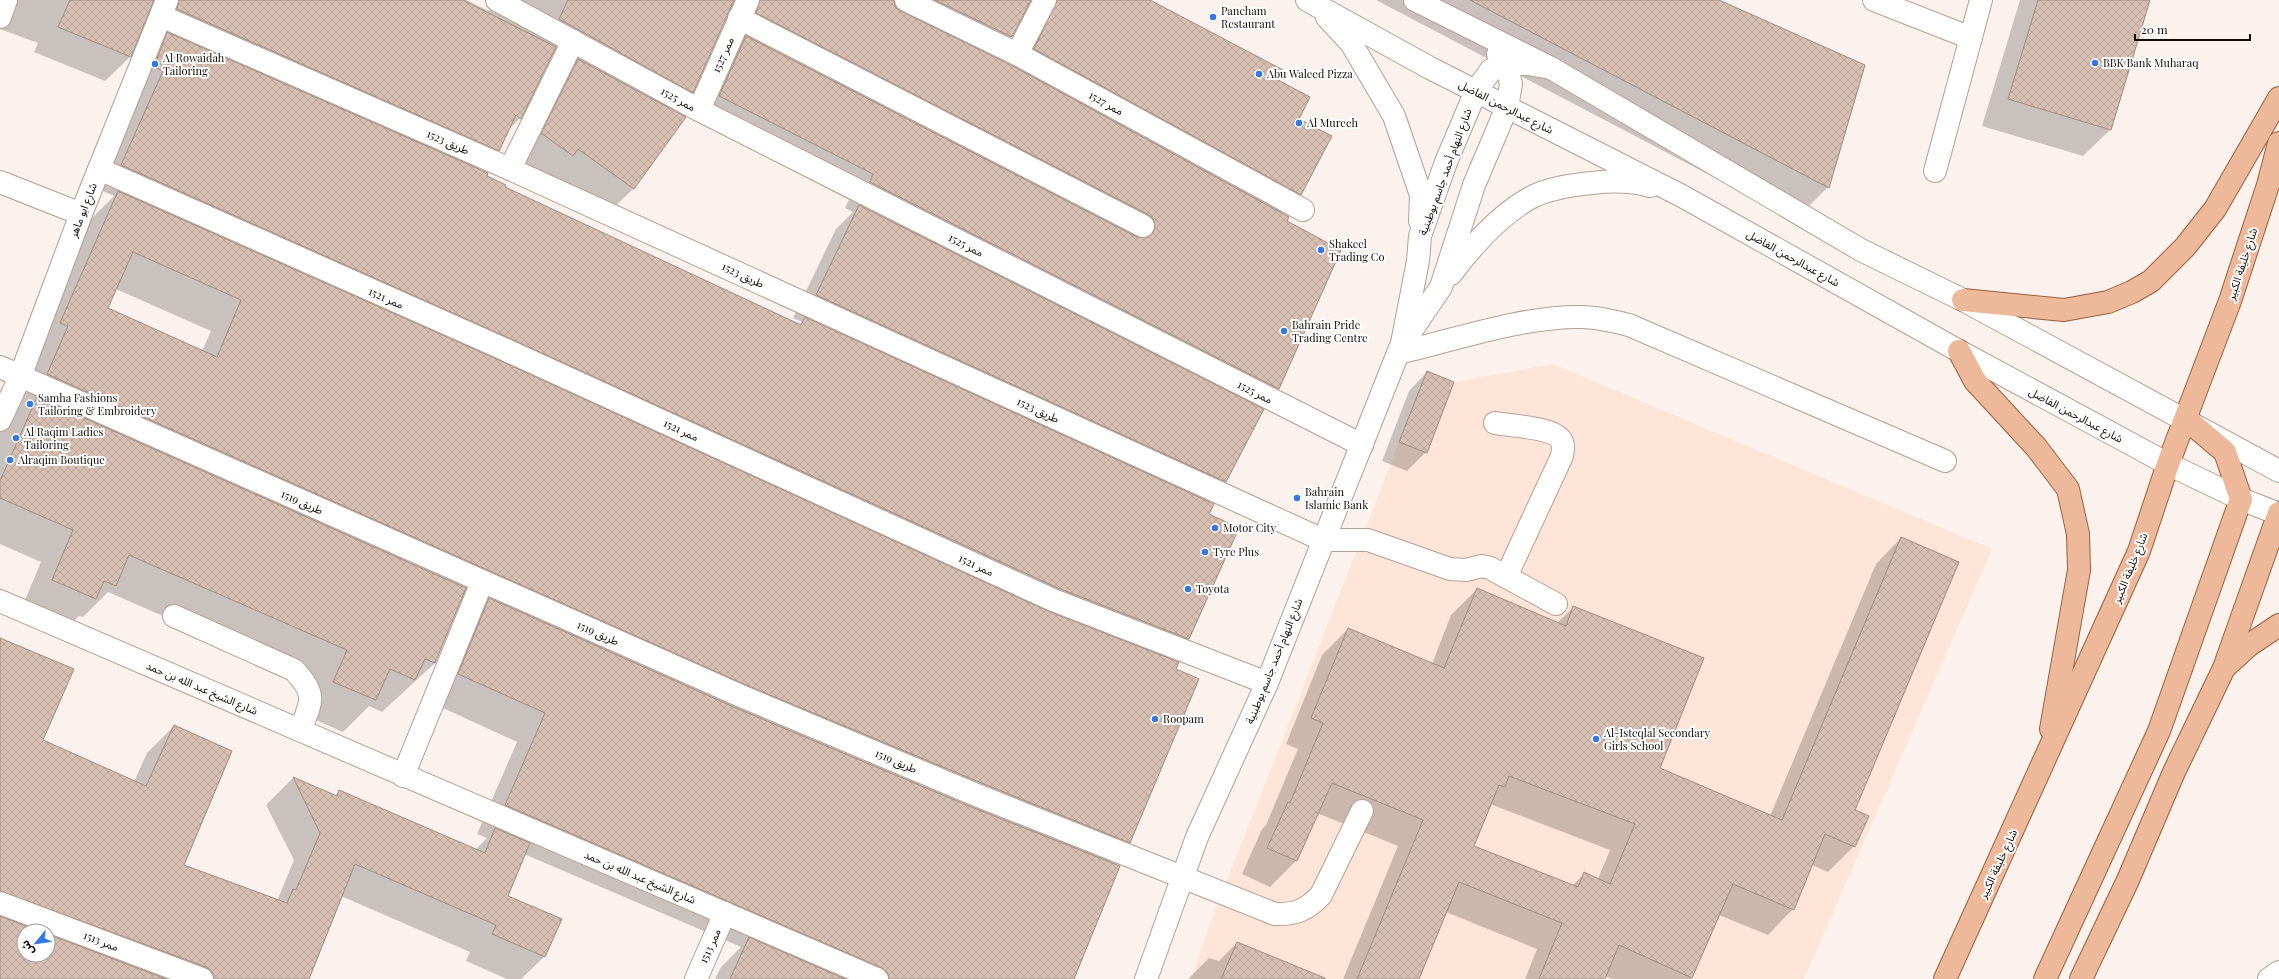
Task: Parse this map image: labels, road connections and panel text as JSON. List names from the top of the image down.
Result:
{
  "streets": {
    "main road": ["شارع خليفة الكبير"],
    "street": [
      "ممر 1527",
      "ممر 1525",
      "شارع عبدالرحمن الفاضل",
      "طريق 1523",
      "شارع النهام أحمد جاسم بوطبنية",
      "شارع ابو ماهر",
      "ممر 1521",
      "طريق 1519",
      "شارع الشيخ عبد الله بن حمد",
      "ممر 1513"
    ]
  },
  "crossings": [
    ["ممر 1527", "ممر 1525"],
    ["ممر 1525", "شارع النهام أحمد جاسم بوطبنية"],
    ["شارع عبدالرحمن الفاضل", "شارع النهام أحمد جاسم بوطبنية"],
    ["شارع عبدالرحمن الفاضل", "شارع خليفة الكبير"],
    ["طريق 1523", "شارع النهام أحمد جاسم بوطبنية"],
    ["طريق 1523", "شارع ابو ماهر"],
    ["شارع النهام أحمد جاسم بوطبنية", "ممر 1521"],
    ["شارع النهام أحمد جاسم بوطبنية", "طريق 1519"],
    ["شارع ابو ماهر", "ممر 1521"],
    ["شارع ابو ماهر", "طريق 1519"],
    ["شارع الشيخ عبد الله بن حمد", "ممر 1513"]
  ],
  "places": [
    "Pancham Restaurant",
    "BBK Bank Muharaq",
    "Al Rowaidah Tailoring",
    "Abu Waleed Pizza",
    "Al Mureeh",
    "Shakeel Trading Co",
    "Bahrain Pride Trading Centre",
    "Samha Fashions Tailoring & Embroidery",
    "Al Raqim Ladies Tailoring",
    "Alraqim Boutique",
    "Bahrain Islamic Bank",
    "Motor City",
    "Tyre Plus",
    "Toyota",
    "Roopam",
    "Al-Isteqlal Secondary Girls School"
  ],
  "scale_bar": "20 m",
  "north": "bottom left"
}
